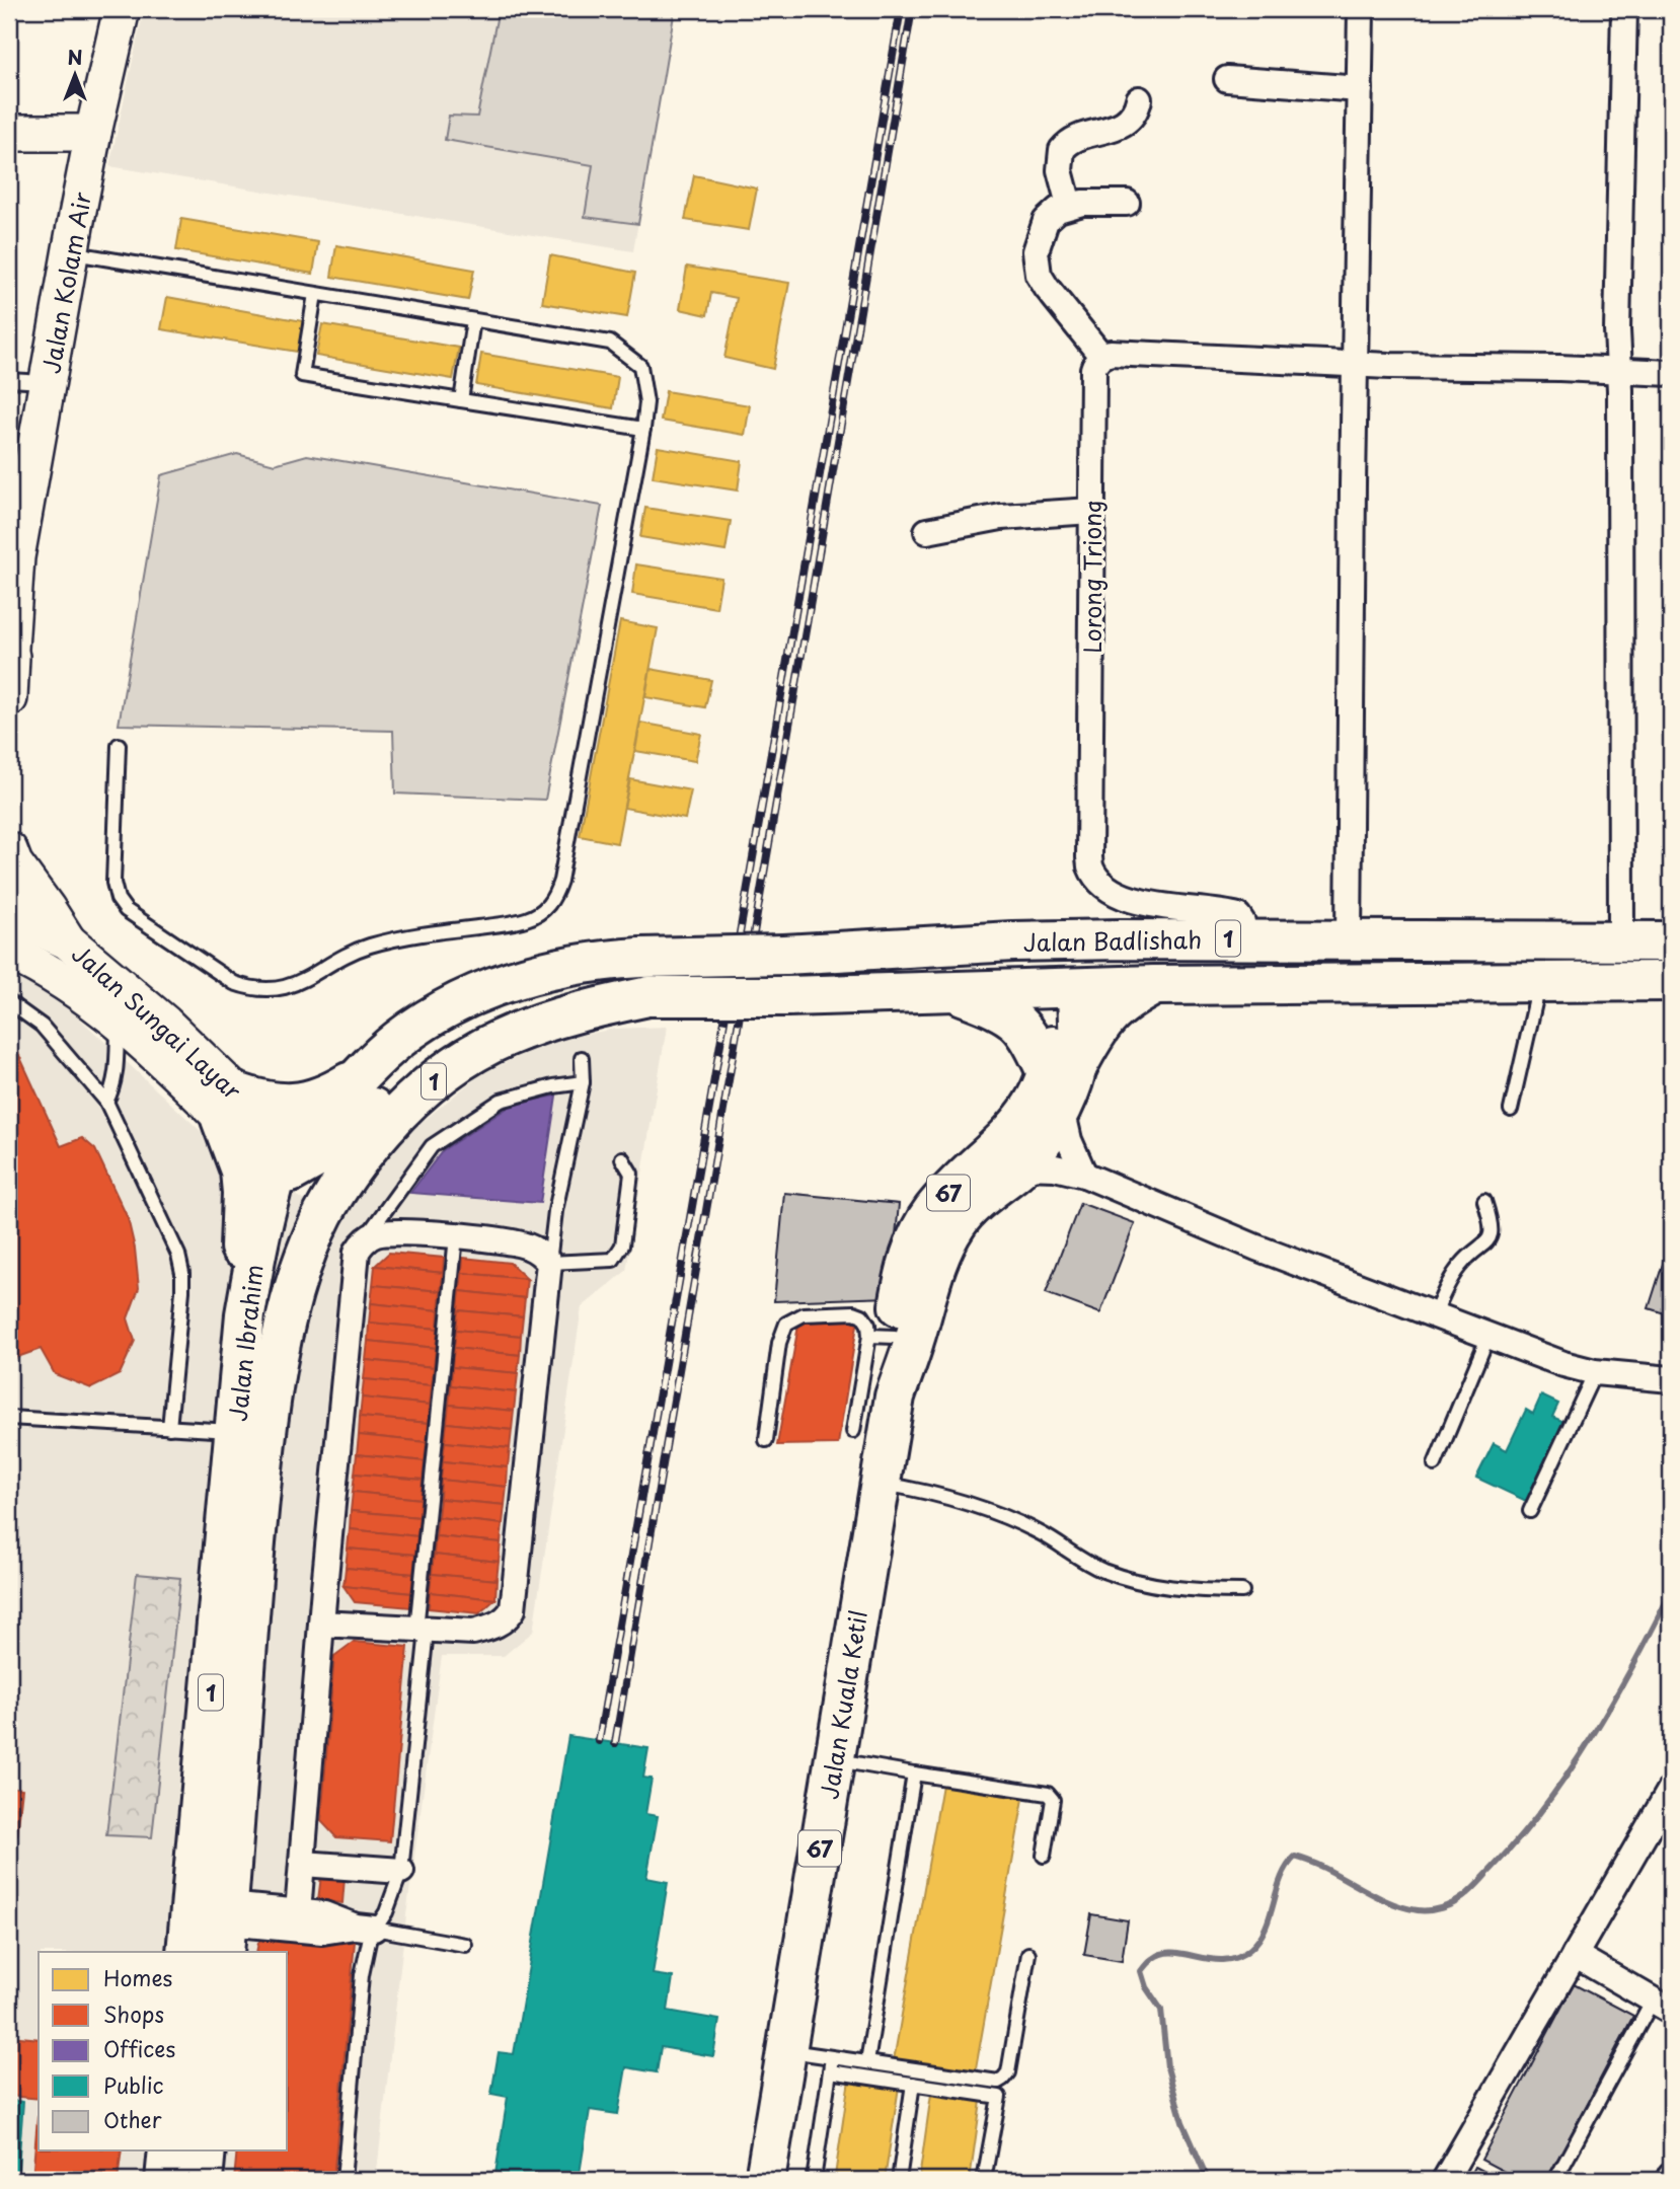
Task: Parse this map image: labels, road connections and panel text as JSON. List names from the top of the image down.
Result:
{
  "streets": {
    "main road": [
      "Jalan Kolam Air",
      "1",
      "Jalan Badlishah",
      "Jalan Sungai Layar",
      "67",
      "Jalan Ibrahim",
      "Jalan Kuala Ketil"
    ],
    "street": ["Lorong Triong"]
  },
  "crossings": [
    ["Lorong Triong", "Jalan Badlishah"],
    ["Jalan Badlishah", "Jalan Ibrahim"],
    ["Jalan Badlishah", "Jalan Kuala Ketil"],
    ["Jalan Sungai Layar", "Jalan Ibrahim"]
  ],
  "legend": [
    "Homes",
    "Shops",
    "Offices",
    "Public",
    "Other"
  ],
  "north": "top"
}
